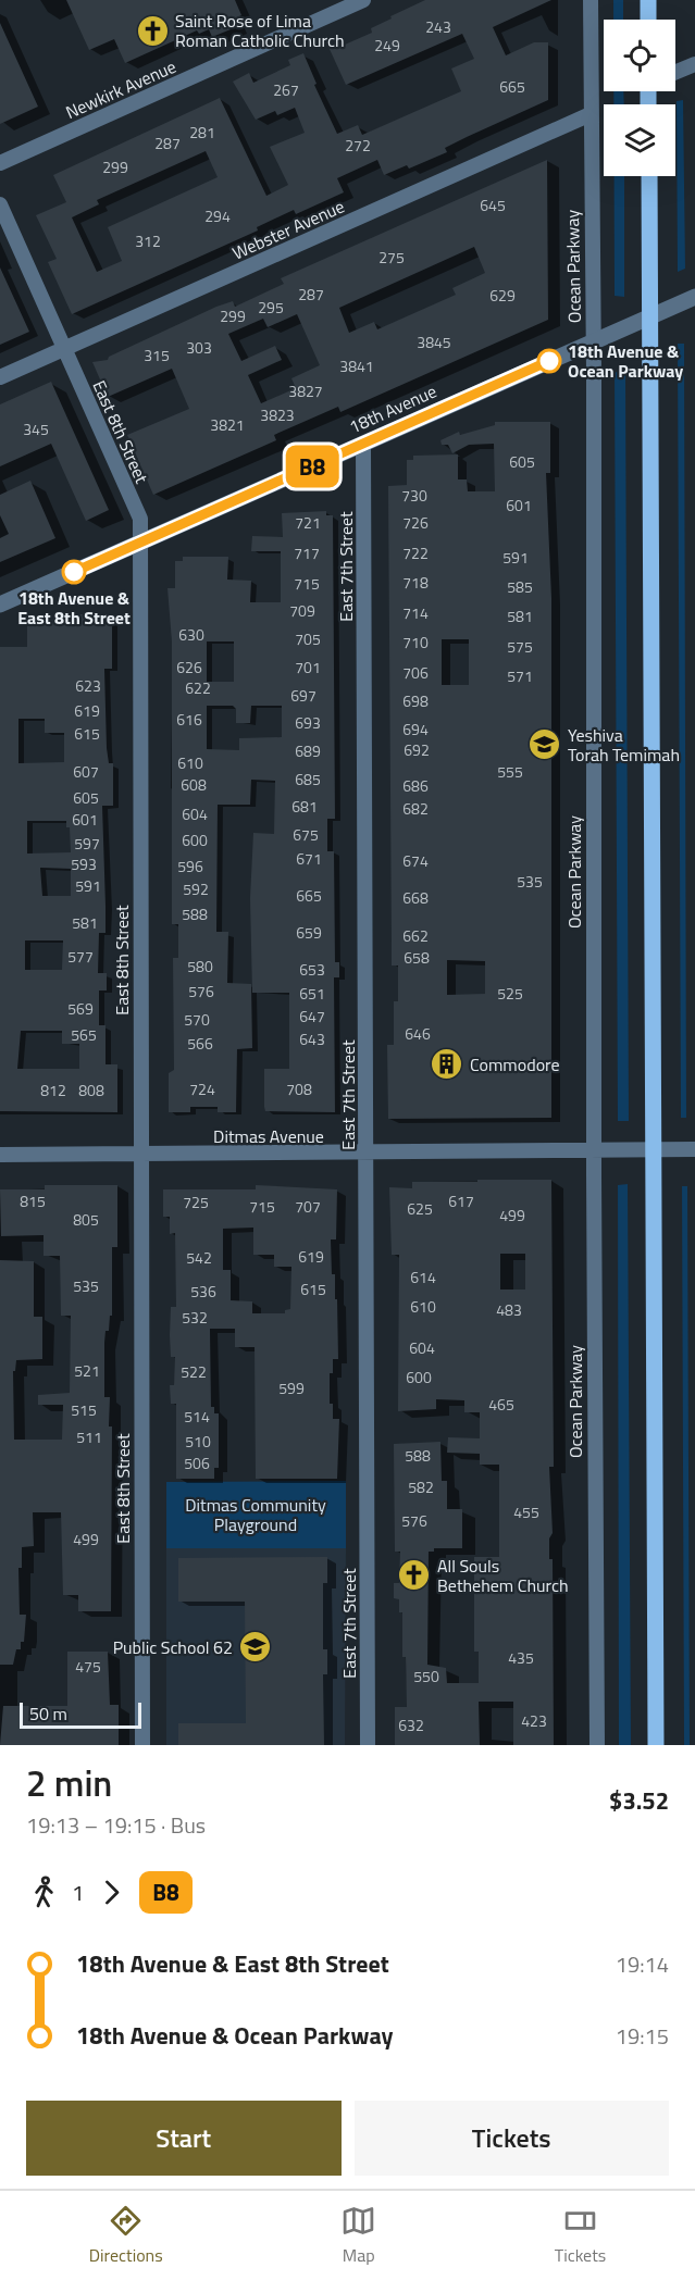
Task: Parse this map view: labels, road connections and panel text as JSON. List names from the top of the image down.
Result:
{
  "streets": {
    "street": [
      "Newkirk Avenue",
      "Webster Avenue",
      "Ocean Parkway",
      "18th Avenue",
      "East 8th Street",
      "East 7th Street",
      "Ditmas Avenue"
    ]
  },
  "crossings": [
    ["Webster Avenue", "Ocean Parkway"],
    ["Webster Avenue", "East 8th Street"],
    ["Ocean Parkway", "18th Avenue"],
    ["Ocean Parkway", "Ditmas Avenue"],
    ["18th Avenue", "East 8th Street"],
    ["18th Avenue", "East 7th Street"],
    ["East 8th Street", "Ditmas Avenue"],
    ["East 7th Street", "Ditmas Avenue"]
  ],
  "parks": ["Ditmas Community Playground"],
  "places": {
    "church": ["Saint Rose of Lima Roman Catholic Church", "All Souls Bethehem Church"],
    "other": ["18th Avenue & Ocean Parkway", "18th Avenue & East 8th Street"],
    "school or university": ["Yeshiva Torah Temimah", "Public School 62"],
    "building": ["Commodore"]
  },
  "lines": ["bus line B8"],
  "house_numbers": [
    "243",
    "249",
    "665",
    "267",
    "281",
    "287",
    "272",
    "299",
    "645",
    "294",
    "312",
    "275",
    "287",
    "629",
    "295",
    "299",
    "3845",
    "303",
    "315",
    "3841",
    "3827",
    "3823",
    "3821",
    "345",
    "605",
    "730",
    "601",
    "721",
    "726",
    "717",
    "722",
    "591",
    "718",
    "715",
    "585",
    "709",
    "714",
    "581",
    "630",
    "705",
    "710",
    "575",
    "626",
    "701",
    "706",
    "571",
    "623",
    "622",
    "697",
    "698",
    "619",
    "616",
    "693",
    "694",
    "615",
    "692",
    "689",
    "610",
    "607",
    "555",
    "685",
    "608",
    "686",
    "605",
    "681",
    "682",
    "604",
    "601",
    "675",
    "600",
    "597",
    "671",
    "674",
    "593",
    "596",
    "535",
    "591",
    "592",
    "665",
    "668",
    "588",
    "581",
    "659",
    "662",
    "577",
    "658",
    "580",
    "653",
    "576",
    "651",
    "525",
    "569",
    "647",
    "570",
    "646",
    "565",
    "643",
    "566",
    "724",
    "708",
    "812",
    "808",
    "815",
    "617",
    "725",
    "715",
    "707",
    "625",
    "499",
    "805",
    "619",
    "542",
    "614",
    "535",
    "615",
    "536",
    "610",
    "483",
    "532",
    "604",
    "521",
    "522",
    "600",
    "599",
    "465",
    "515",
    "514",
    "511",
    "510",
    "588",
    "506",
    "582",
    "455",
    "576",
    "499",
    "435",
    "475",
    "550",
    "423",
    "632"
  ],
  "scale_bar": "50 m",
  "page": {
    "on_map": "B8",
    "scale": "50 m",
    "heading": ["2 min", "19:13 – 19:15 · Bus", "$3.52"],
    "legs": ["1", "B8"],
    "list": [
      {
        "name": "18th Avenue & East 8th Street",
        "value": "19:14"
      },
      {
        "name": "18th Avenue & Ocean Parkway",
        "value": "19:15"
      }
    ],
    "buttons": ["Start", "Tickets"],
    "tabs": ["Directions", "Map", "Tickets"]
  }
}
